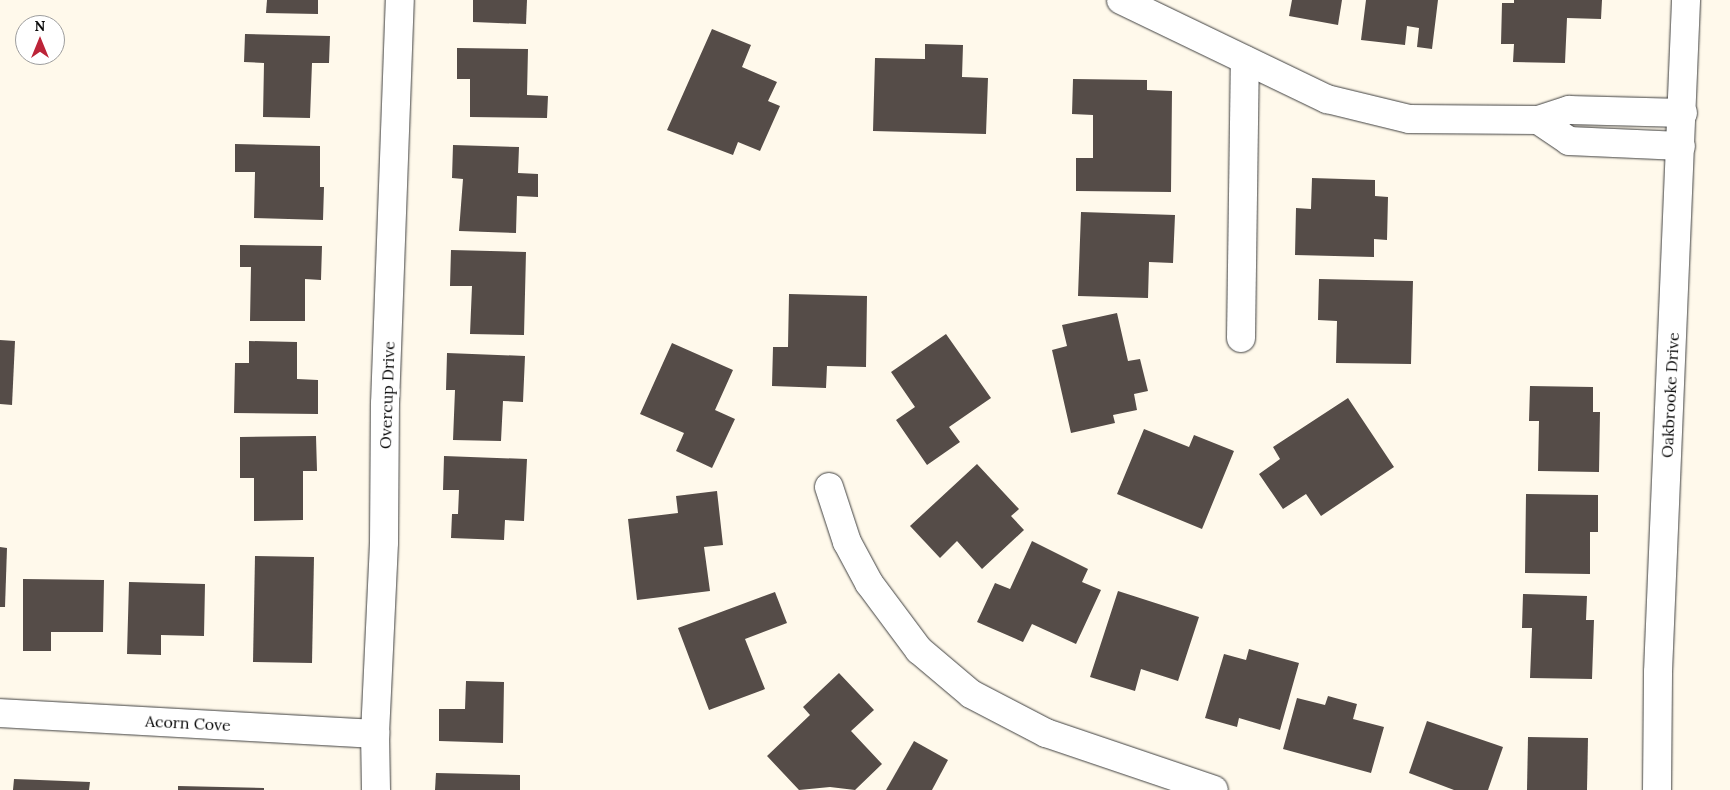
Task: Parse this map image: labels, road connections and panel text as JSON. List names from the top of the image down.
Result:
{
  "streets": {
    "street": ["Overcup Drive", "Oakbrooke Drive", "Acorn Cove"]
  },
  "crossings": [
    ["Overcup Drive", "Acorn Cove"]
  ],
  "north": "top"
}
